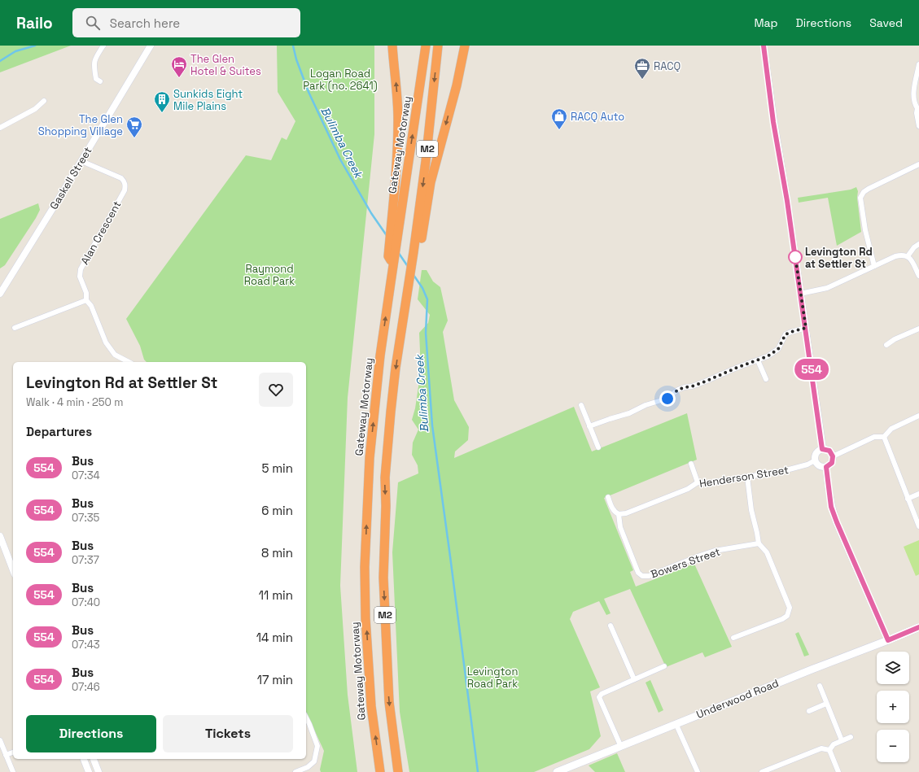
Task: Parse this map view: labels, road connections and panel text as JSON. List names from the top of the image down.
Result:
{
  "streets": {
    "highway": ["Gateway Motorway", "M2"],
    "main road": ["Underwood Road"],
    "street": [
      "Gaskell Street",
      "Alan Crescent",
      "Henderson Street",
      "Bowers Street"
    ]
  },
  "crossings": [
    ["Gaskell Street", "Alan Crescent"],
    ["Henderson Street", "Bowers Street"]
  ],
  "water": ["Bulimba Creek"],
  "parks": ["Logan Road Park (no. 2641)", "Raymond Road Park", "Levington Road Park"],
  "places": {
    "hotel": ["The Glen Hotel & Suites"],
    "office": ["RACQ"],
    "building": ["Sunkids Eight Mile Plains"],
    "shop": ["RACQ Auto"],
    "supermarket": ["The Glen Shopping Village"],
    "other": ["Levington Rd at Settler St"]
  },
  "lines": ["bus line 554"],
  "page": {
    "header": "Railo",
    "search": "Search here",
    "nav": ["Map", "Directions", "Saved"],
    "on_map": "554",
    "heading": [
      ["Levington Rd at Settler St", "Walk · 4 min · 250 m"],
      "Departures"
    ],
    "list": [
      {
        "mark": "554",
        "name": "Bus",
        "note": "07:34",
        "value": "5 min"
      },
      {
        "mark": "554",
        "name": "Bus",
        "note": "07:35",
        "value": "6 min"
      },
      {
        "mark": "554",
        "name": "Bus",
        "note": "07:37",
        "value": "8 min"
      },
      {
        "mark": "554",
        "name": "Bus",
        "note": "07:40",
        "value": "11 min"
      },
      {
        "mark": "554",
        "name": "Bus",
        "note": "07:43",
        "value": "14 min"
      },
      {
        "mark": "554",
        "name": "Bus",
        "note": "07:46",
        "value": "17 min"
      }
    ],
    "map_buttons": ["+", "−"],
    "buttons": ["Directions", "Tickets"]
  }
}
